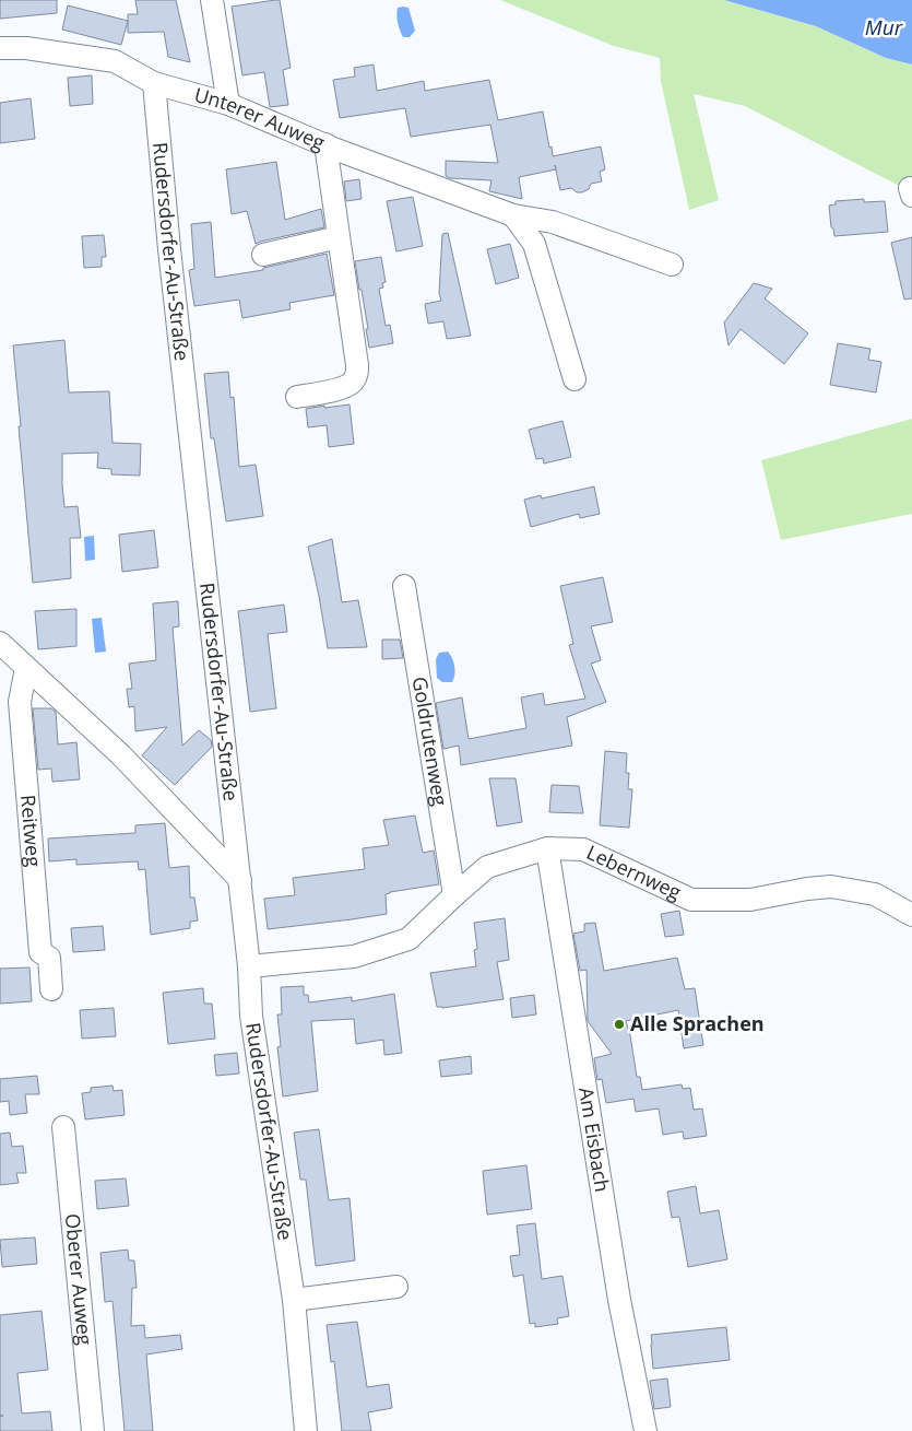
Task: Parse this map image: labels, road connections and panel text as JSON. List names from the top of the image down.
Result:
{
  "streets": {
    "street": [
      "Unterer Auweg",
      "Rudersdorfer-Au-Straße",
      "Goldrutenweg",
      "Reitweg",
      "Lebernweg",
      "Am Eisbach",
      "Oberer Auweg"
    ]
  },
  "crossings": [
    ["Unterer Auweg", "Rudersdorfer-Au-Straße"],
    ["Rudersdorfer-Au-Straße", "Lebernweg"],
    ["Goldrutenweg", "Lebernweg"],
    ["Lebernweg", "Am Eisbach"]
  ],
  "water": ["Mur"],
  "places": ["Alle Sprachen"]
}
